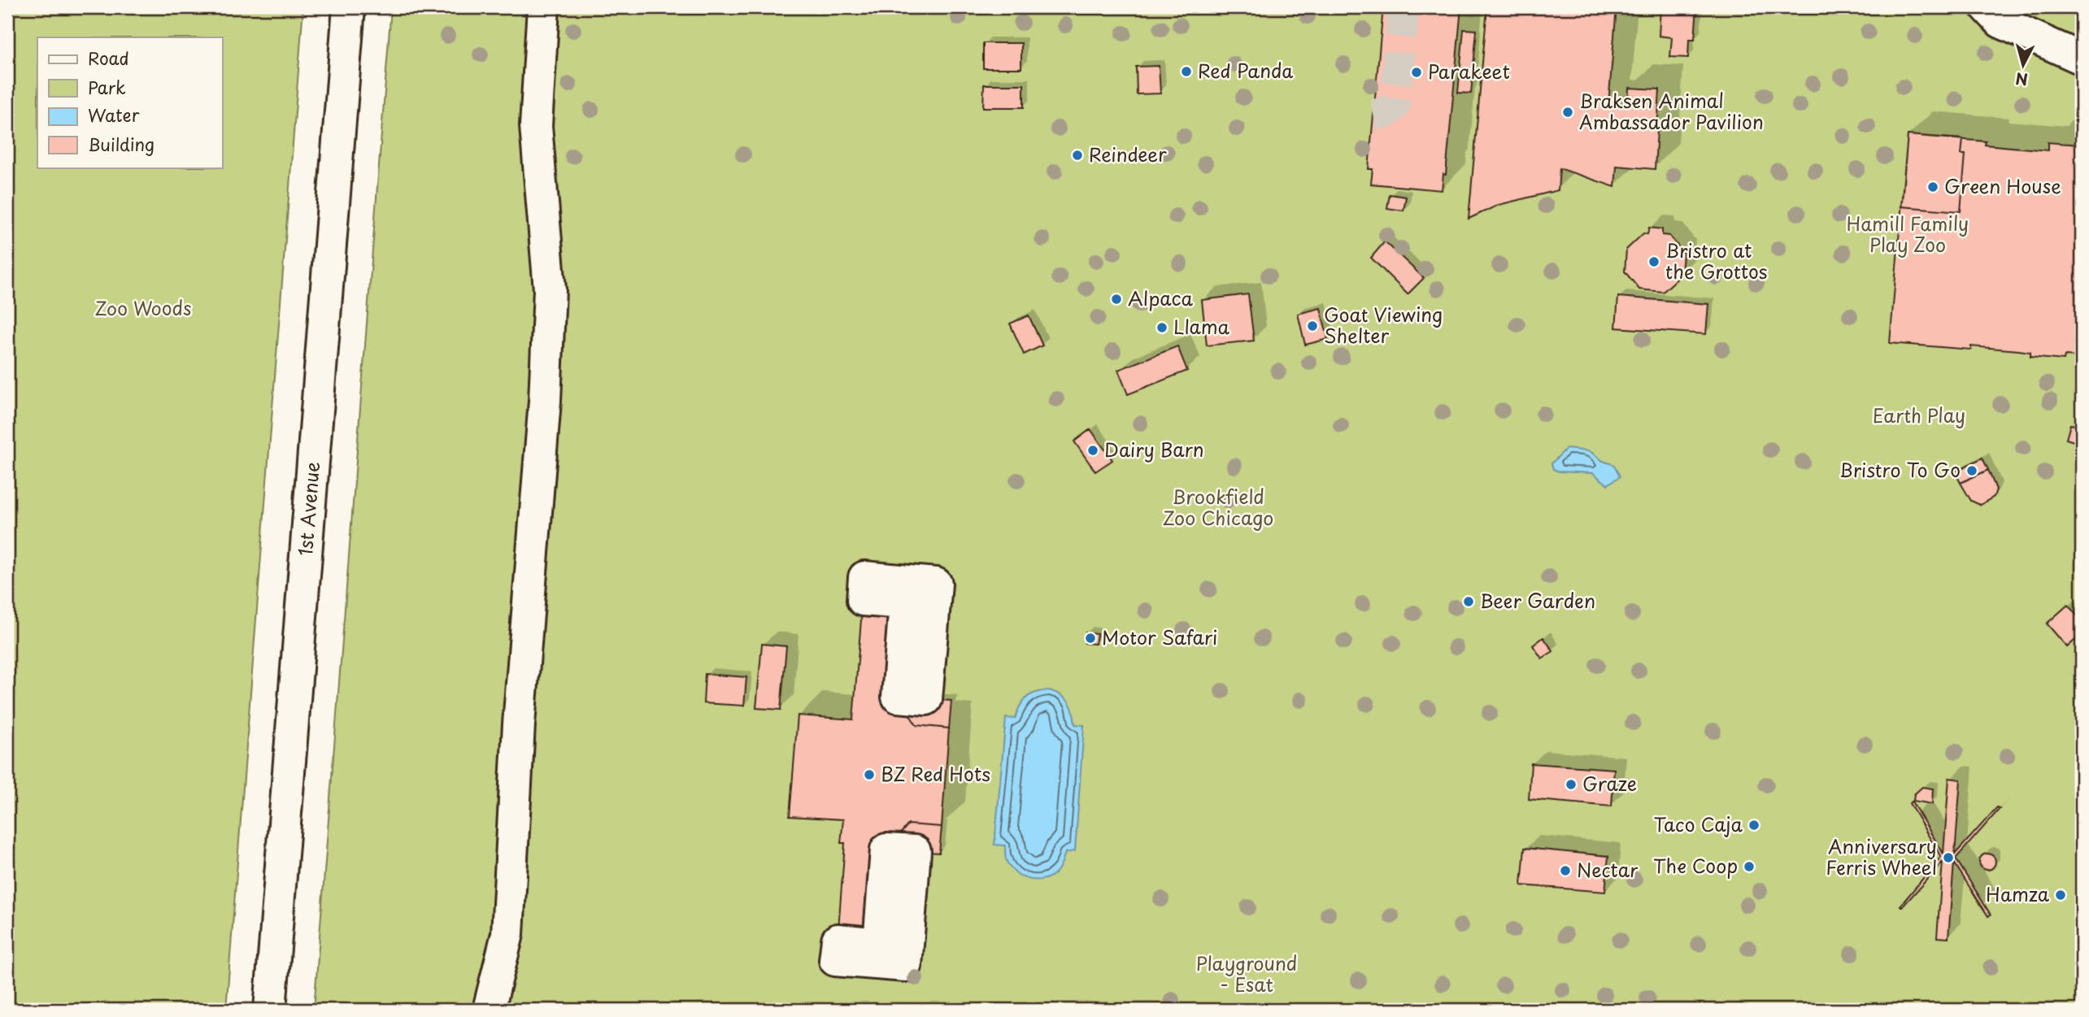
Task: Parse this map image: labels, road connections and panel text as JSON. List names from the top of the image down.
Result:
{
  "streets": {
    "main road": ["1st Avenue"]
  },
  "parks": [
    "Hamill Family Play Zoo",
    "Zoo Woods",
    "Earth Play",
    "Brookfield Zoo Chicago",
    "Playground - Esat"
  ],
  "places": [
    "Red Panda",
    "Parakeet",
    "Braksen Animal Ambassador Pavilion",
    "Reindeer",
    "Green House",
    "Bristro at the Grottos",
    "Alpaca",
    "Goat Viewing Shelter",
    "Llama",
    "Dairy Barn",
    "Bristro To Go",
    "Beer Garden",
    "Motor Safari",
    "BZ Red Hots",
    "Graze",
    "Taco Caja",
    "Anniversary Ferris Wheel",
    "The Coop",
    "Nectar",
    "Hamza"
  ],
  "legend": [
    "Road",
    "Park",
    "Water",
    "Building"
  ],
  "north": "bottom"
}
